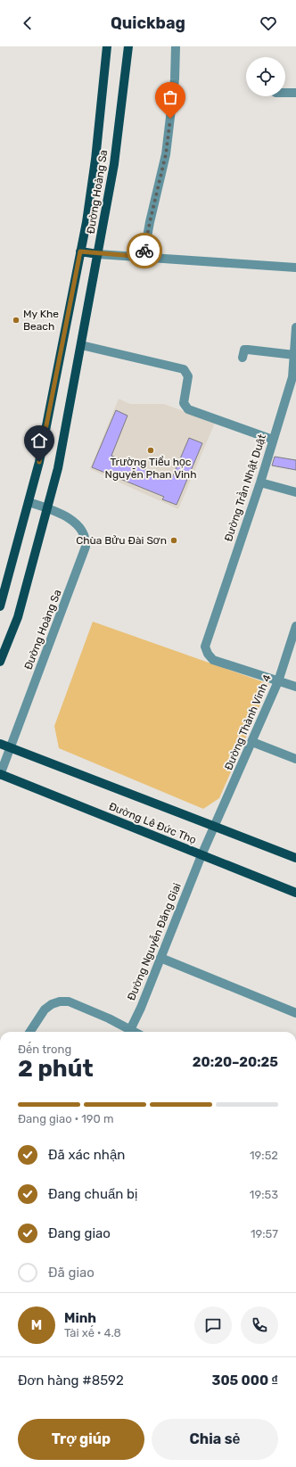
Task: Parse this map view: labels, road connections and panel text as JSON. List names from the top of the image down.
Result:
{
  "streets": {
    "main road": ["Đường Hoàng Sa", "Đường Lê Đức Thọ"],
    "street": ["Đường Trần Nhật Duật", "Đường Thành Vinh 4", "Đường Nguyễn Đăng Giai"]
  },
  "crossings": [
    ["Đường Hoàng Sa", "Đường Lê Đức Thọ"],
    ["Đường Trần Nhật Duật", "Đường Thành Vinh 4"],
    ["Đường Thành Vinh 4", "Đường Lê Đức Thọ"],
    ["Đường Thành Vinh 4", "Đường Nguyễn Đăng Giai"],
    ["Đường Lê Đức Thọ", "Đường Nguyễn Đăng Giai"]
  ],
  "places": ["My Khe Beach", "Trường Tiểu học Nguyễn Phan Vinh", "Chùa Bửu Đài Sơn"],
  "page": {
    "header": "Quickbag",
    "heading": ["2 phút", "Đến trong", "20:20–20:25"],
    "panel": [
      "Minh",
      "Tài xế · 4.8",
      "Đơn hàng #8592",
      "305 000 ₫"
    ],
    "bar": "Đang giao · 190 m",
    "list": [
      ["Đã xác nhận", "19:52"],
      ["Đang chuẩn bị", "19:53"],
      ["Đang giao", "19:57"],
      "Đã giao"
    ],
    "round": "M",
    "buttons": ["Trợ giúp", "Chia sẻ"]
  }
}
